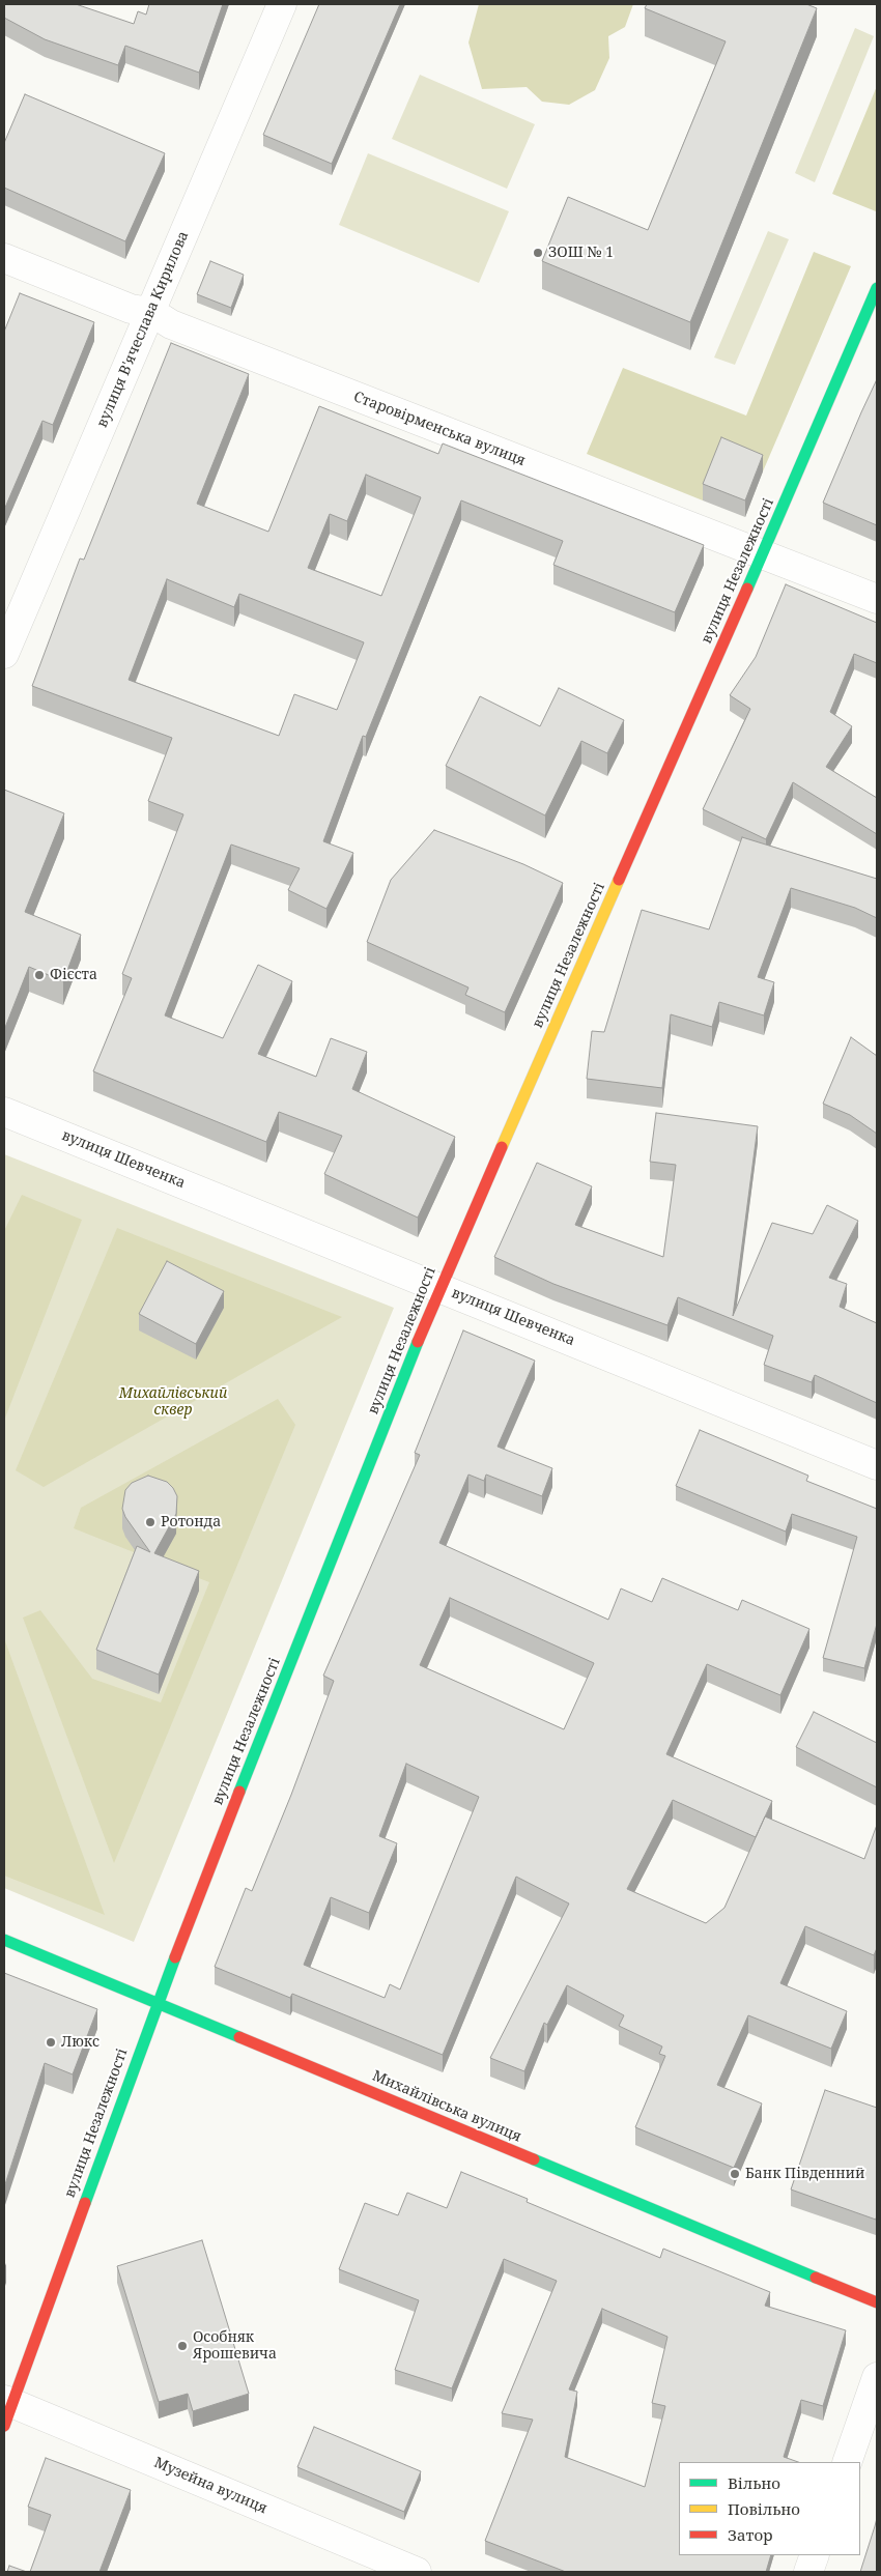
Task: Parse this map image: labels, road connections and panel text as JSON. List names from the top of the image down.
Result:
{
  "streets": {
    "street": [
      "вулиця В'ячеслава Кирилова",
      "Старовірменська вулиця",
      "вулиця Незалежності",
      "вулиця Шевченка",
      "Михайлівська вулиця",
      "Музейна вулиця"
    ]
  },
  "crossings": [
    ["вулиця В'ячеслава Кирилова", "Старовірменська вулиця"],
    ["Старовірменська вулиця", "вулиця Незалежності"],
    ["вулиця Незалежності", "вулиця Шевченка"],
    ["вулиця Незалежності", "Михайлівська вулиця"],
    ["вулиця Незалежності", "Музейна вулиця"]
  ],
  "parks": ["Михайлівський сквер"],
  "places": [
    "ЗОШ № 1",
    "Фієста",
    "Ротонда",
    "Люкс",
    "Банк Південний",
    "Особняк Ярошевича"
  ],
  "legend": ["Вільно", "Повільно", "Затор"]
}
